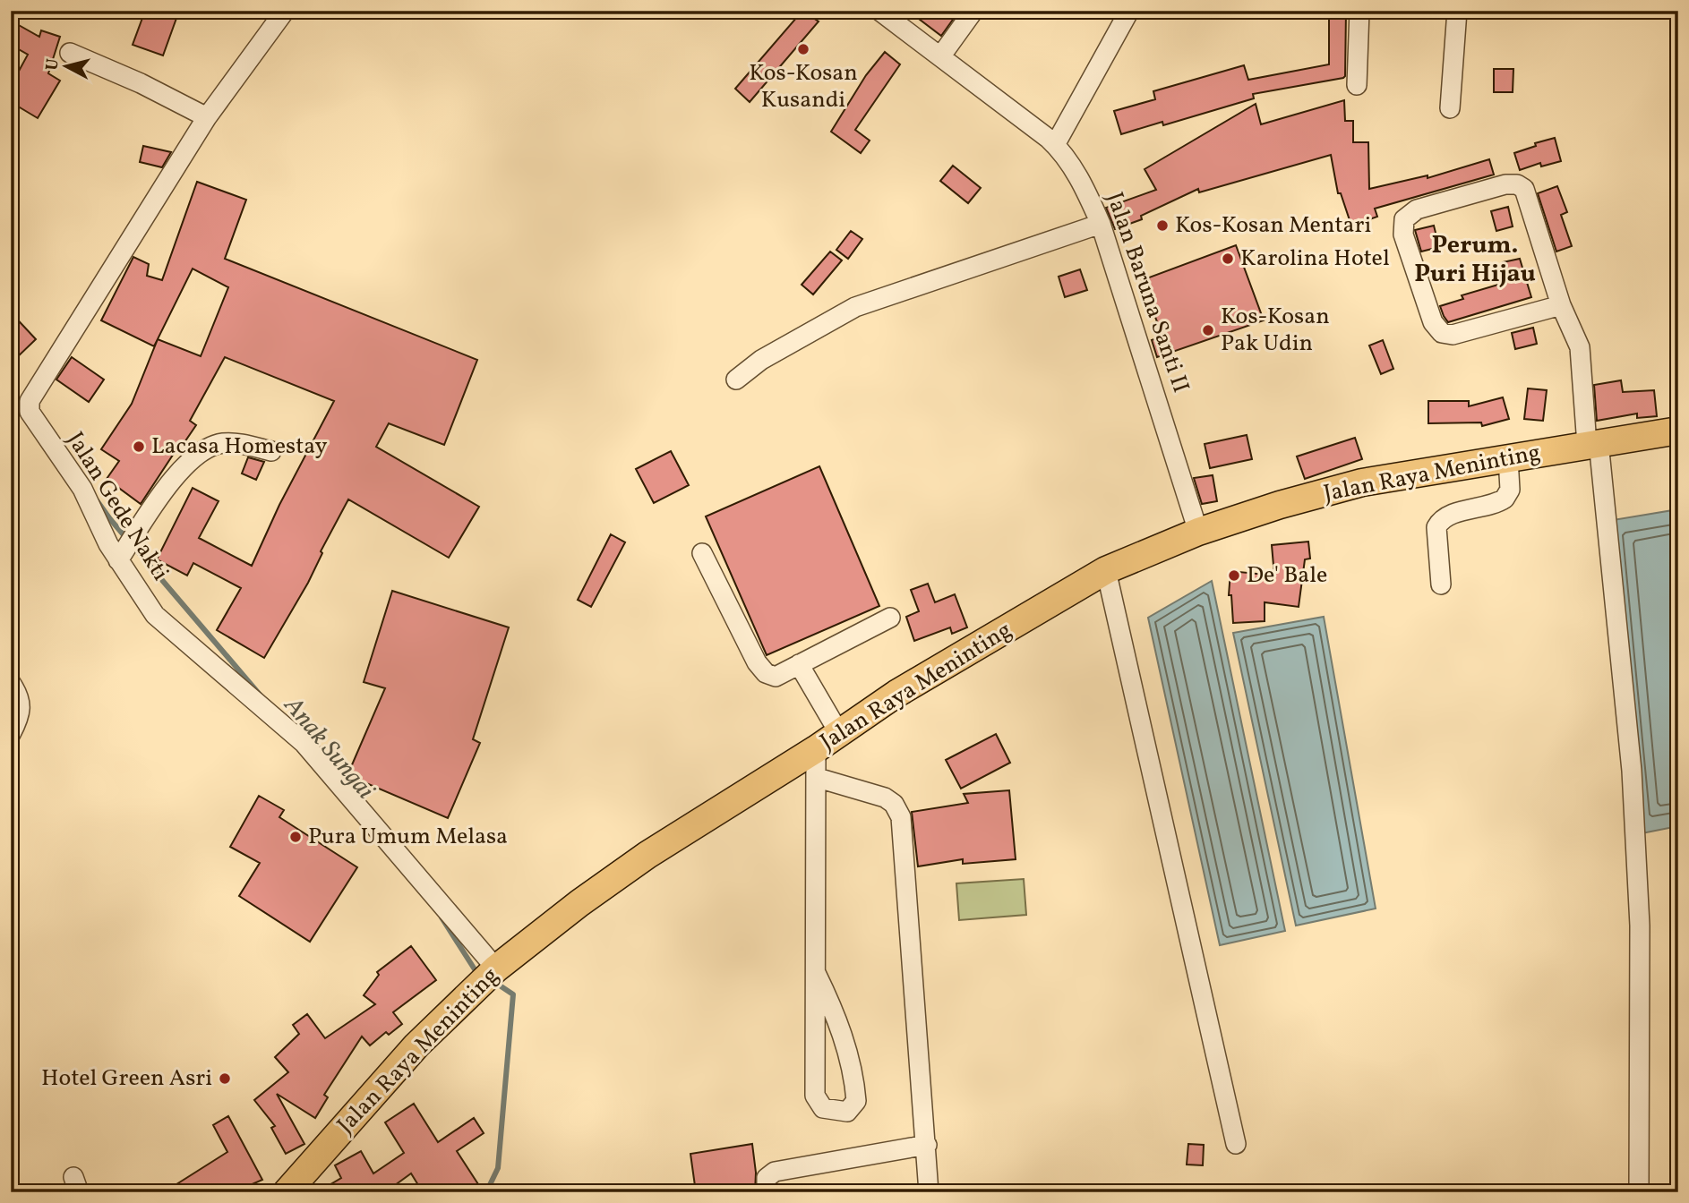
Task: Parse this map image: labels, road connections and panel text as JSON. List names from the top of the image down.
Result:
{
  "streets": {
    "highway": ["Jalan Raya Meninting"],
    "street": ["Jalan Baruna Santi II", "Jalan Gede Nakti"]
  },
  "crossings": [
    ["Jalan Baruna Santi II", "Jalan Raya Meninting"],
    ["Jalan Raya Meninting", "Jalan Gede Nakti"]
  ],
  "districts": ["Perum. Puri Hijau"],
  "water": ["Anak Sungai"],
  "places": [
    "Kos-Kosan Kusandi",
    "Kos-Kosan Mentari",
    "Karolina Hotel",
    "Kos-Kosan Pak Udin",
    "Lacasa Homestay",
    "De' Bale",
    "Pura Umum Melasa",
    "Hotel Green Asri"
  ],
  "north": "left"
}
